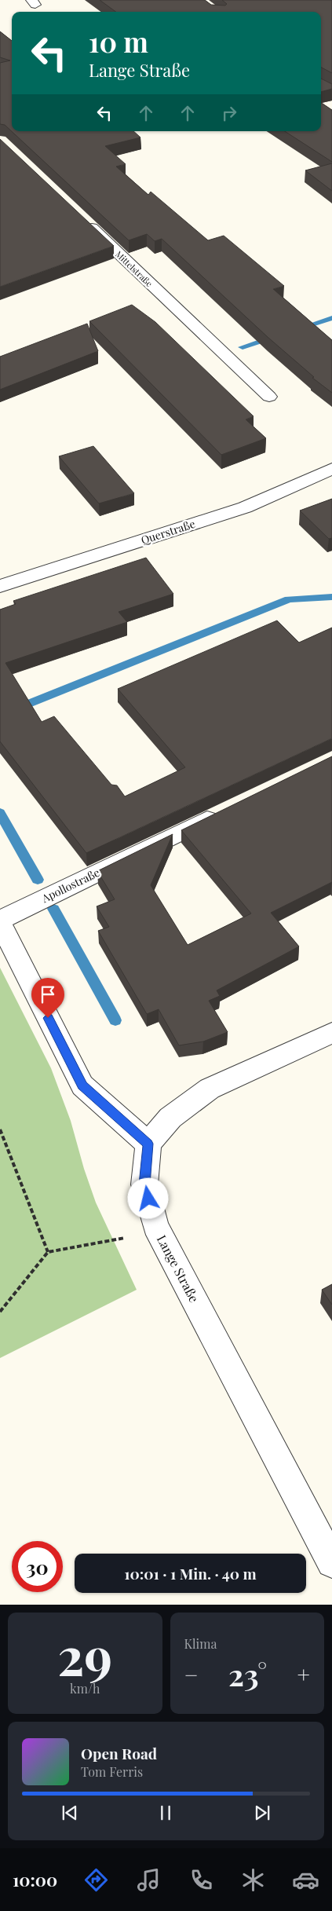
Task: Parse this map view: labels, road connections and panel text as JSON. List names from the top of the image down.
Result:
{
  "streets": {
    "street": [
      "Mittelstraße",
      "Querstraße",
      "Apollostraße",
      "Lange Straße"
    ]
  },
  "page": {
    "turn": ["10 m", "Lange Straße"],
    "limit": "30",
    "trip": "10:01 · 1 Min. · 40 m",
    "tile": [
      ["29", "km/h"],
      "Klima"
    ],
    "heat": ["−", "23°", "+"],
    "song": ["Open Road", "Tom Ferris"],
    "tabs": "10:00"
  }
}
